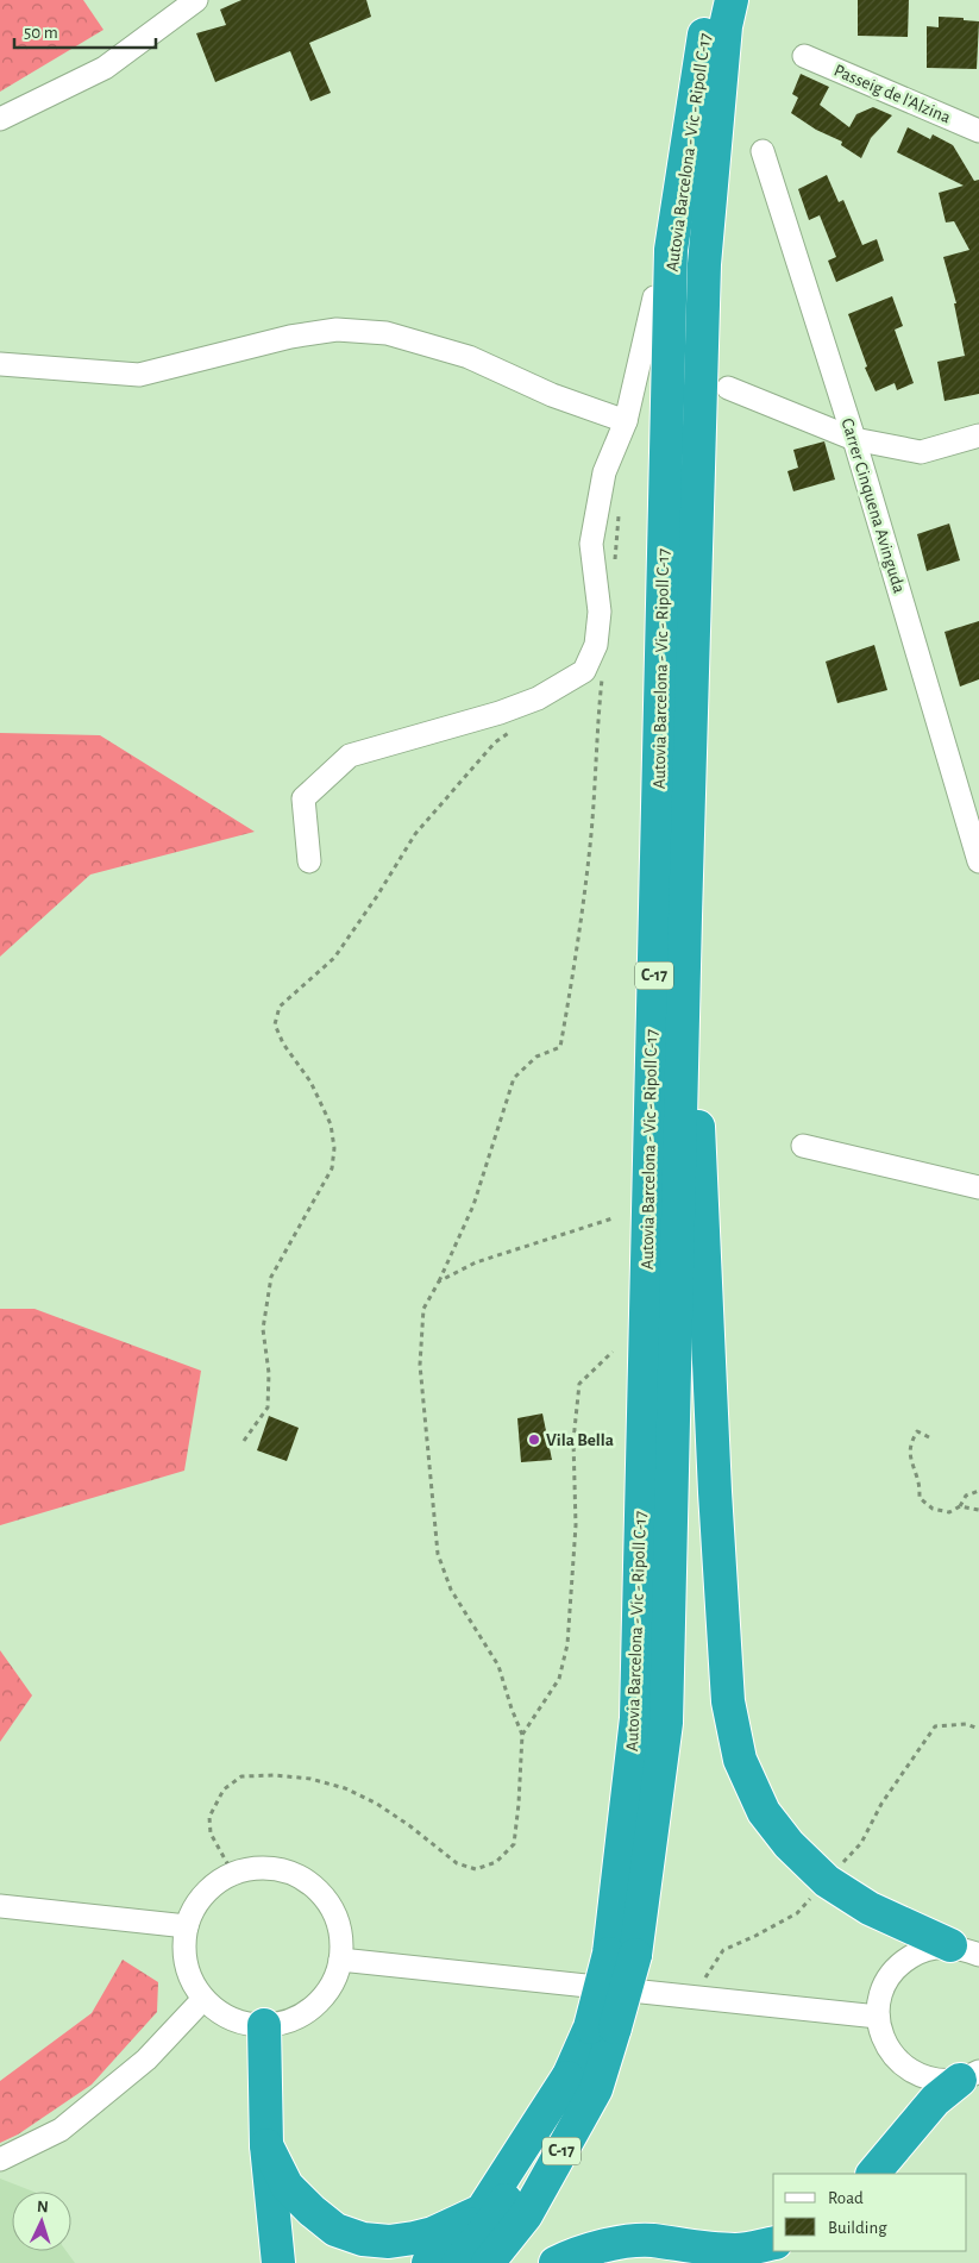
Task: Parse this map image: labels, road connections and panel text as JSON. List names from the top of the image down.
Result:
{
  "streets": {
    "highway": ["Autovia Barcelona - Vic - Ripoll C-17", "C-17"],
    "street": ["Passeig de l'Alzina", "Carrer Cinquena Avinguda"]
  },
  "places": ["Vila Bella"],
  "legend": ["Road", "Building"],
  "scale_bar": "50 m",
  "north": "top"
}
